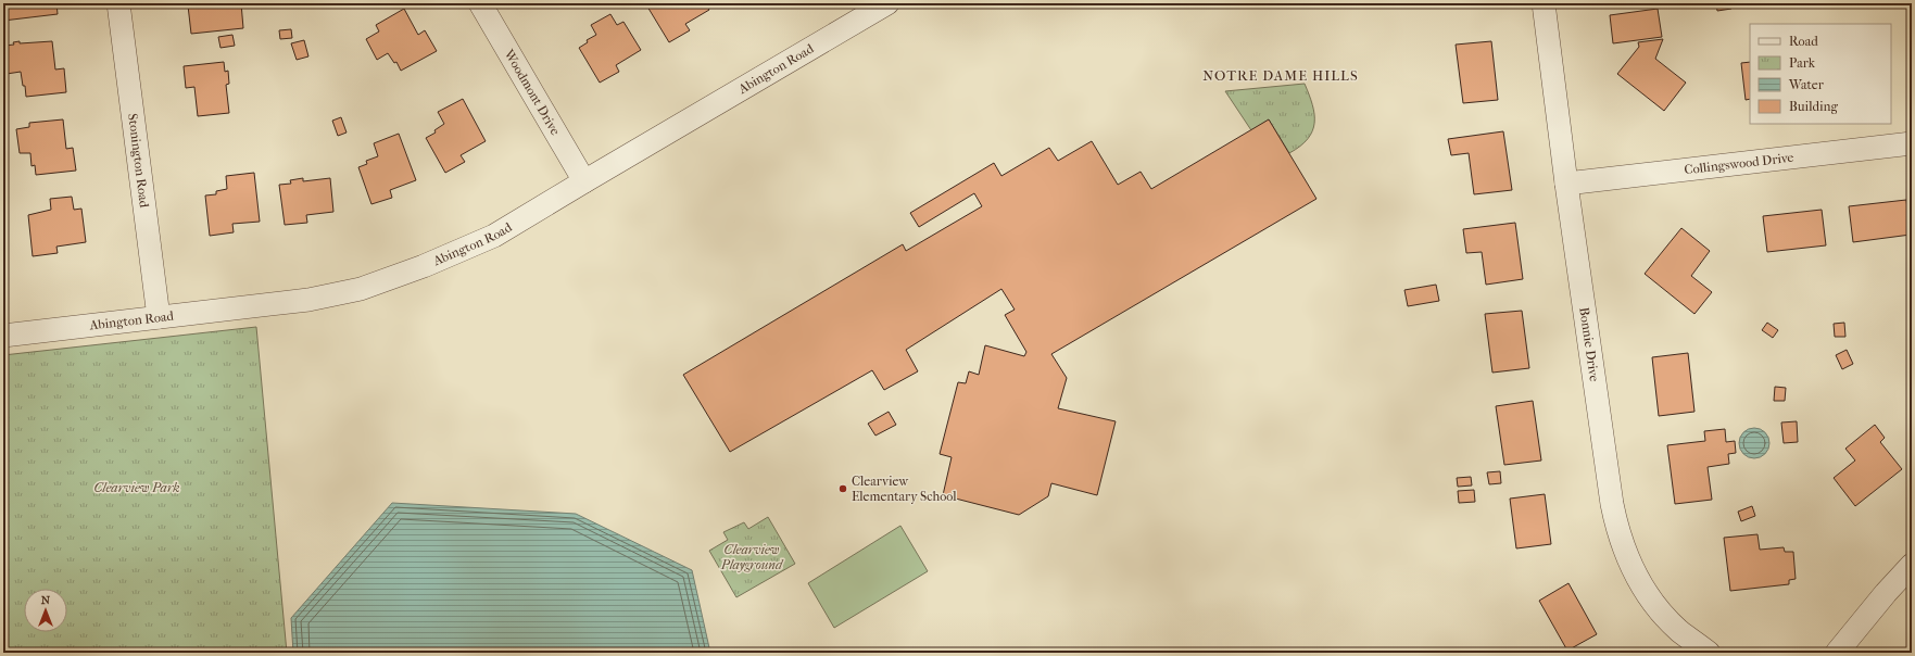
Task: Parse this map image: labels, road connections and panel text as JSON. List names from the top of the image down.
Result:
{
  "streets": {
    "street": [
      "Abington Road",
      "Woodmont Drive",
      "Stonington Road",
      "Collingswood Drive",
      "Bonnie Drive"
    ]
  },
  "crossings": [
    ["Abington Road", "Woodmont Drive"],
    ["Abington Road", "Stonington Road"],
    ["Collingswood Drive", "Bonnie Drive"]
  ],
  "districts": ["NOTRE DAME HILLS"],
  "parks": ["Clearview Park", "Clearview Playground"],
  "places": ["Clearview Elementary School"],
  "legend": [
    "Road",
    "Park",
    "Water",
    "Building"
  ],
  "north": "top"
}
